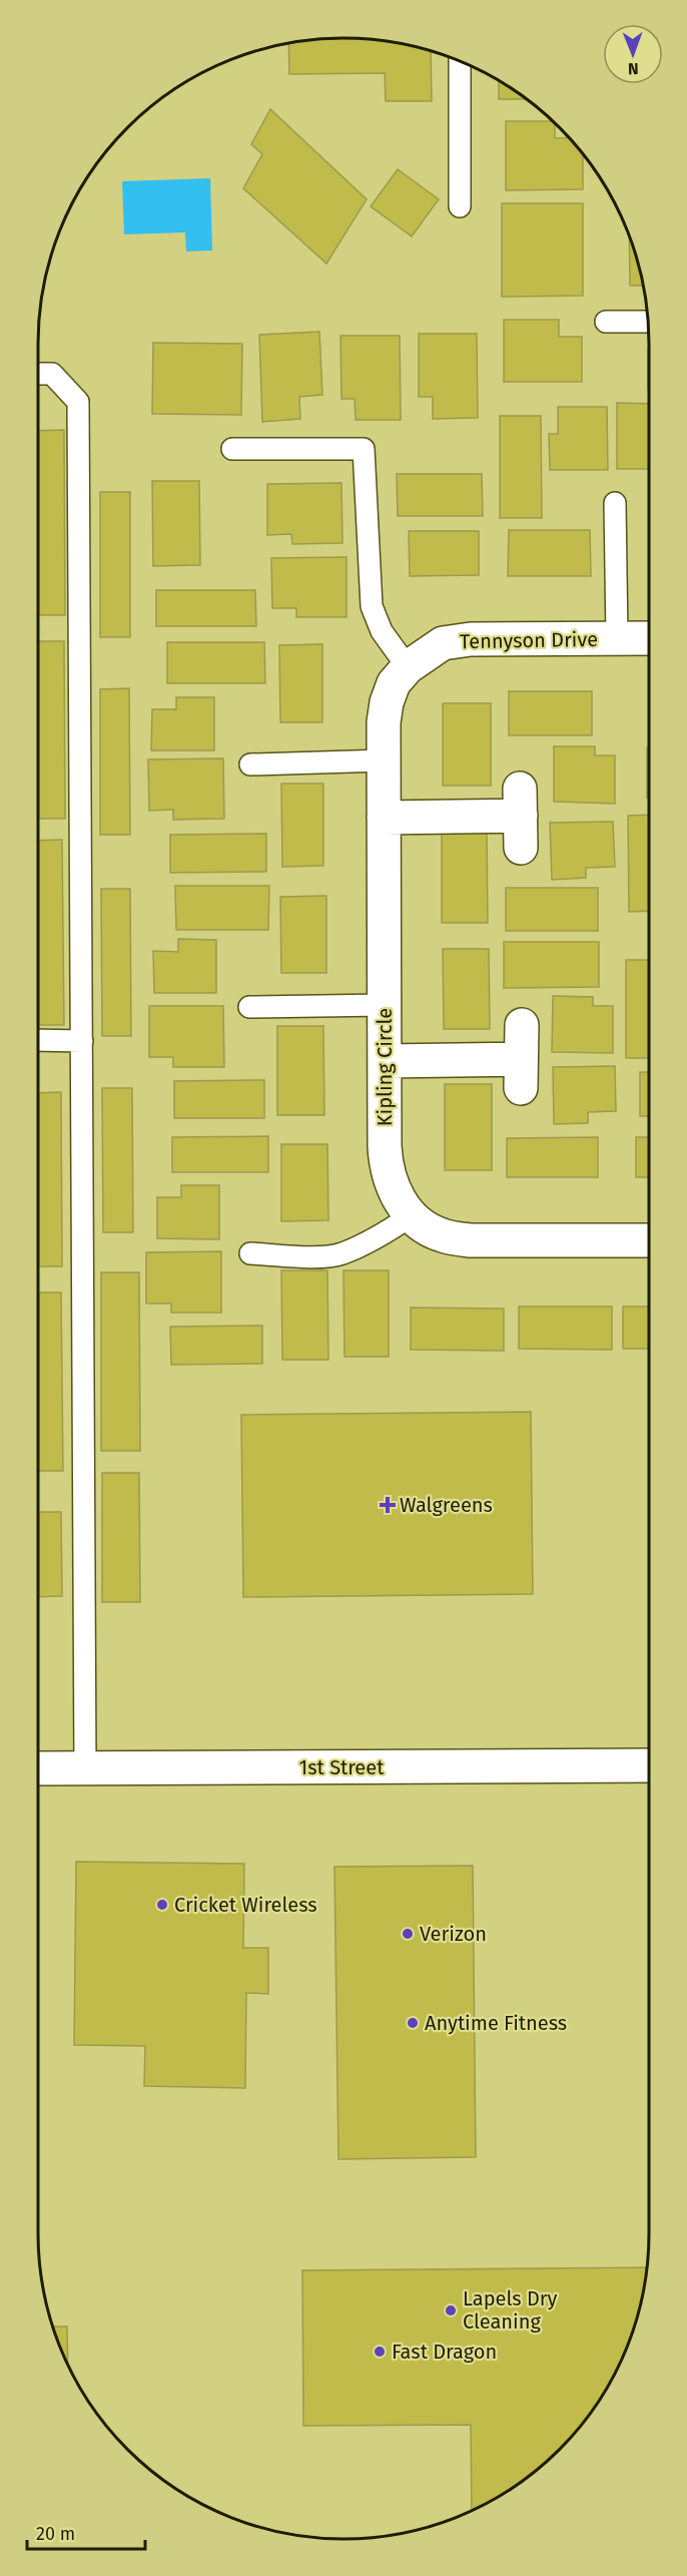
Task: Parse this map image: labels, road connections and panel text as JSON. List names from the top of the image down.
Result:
{
  "streets": {
    "street": ["Tennyson Drive", "Kipling Circle", "1st Street"]
  },
  "crossings": [
    ["Tennyson Drive", "Kipling Circle"]
  ],
  "places": {
    "health": ["Walgreens"],
    "other": [
      "Cricket Wireless",
      "Verizon",
      "Anytime Fitness",
      "Lapels Dry Cleaning",
      "Fast Dragon"
    ]
  },
  "scale_bar": "20 m",
  "north": "bottom"
}
